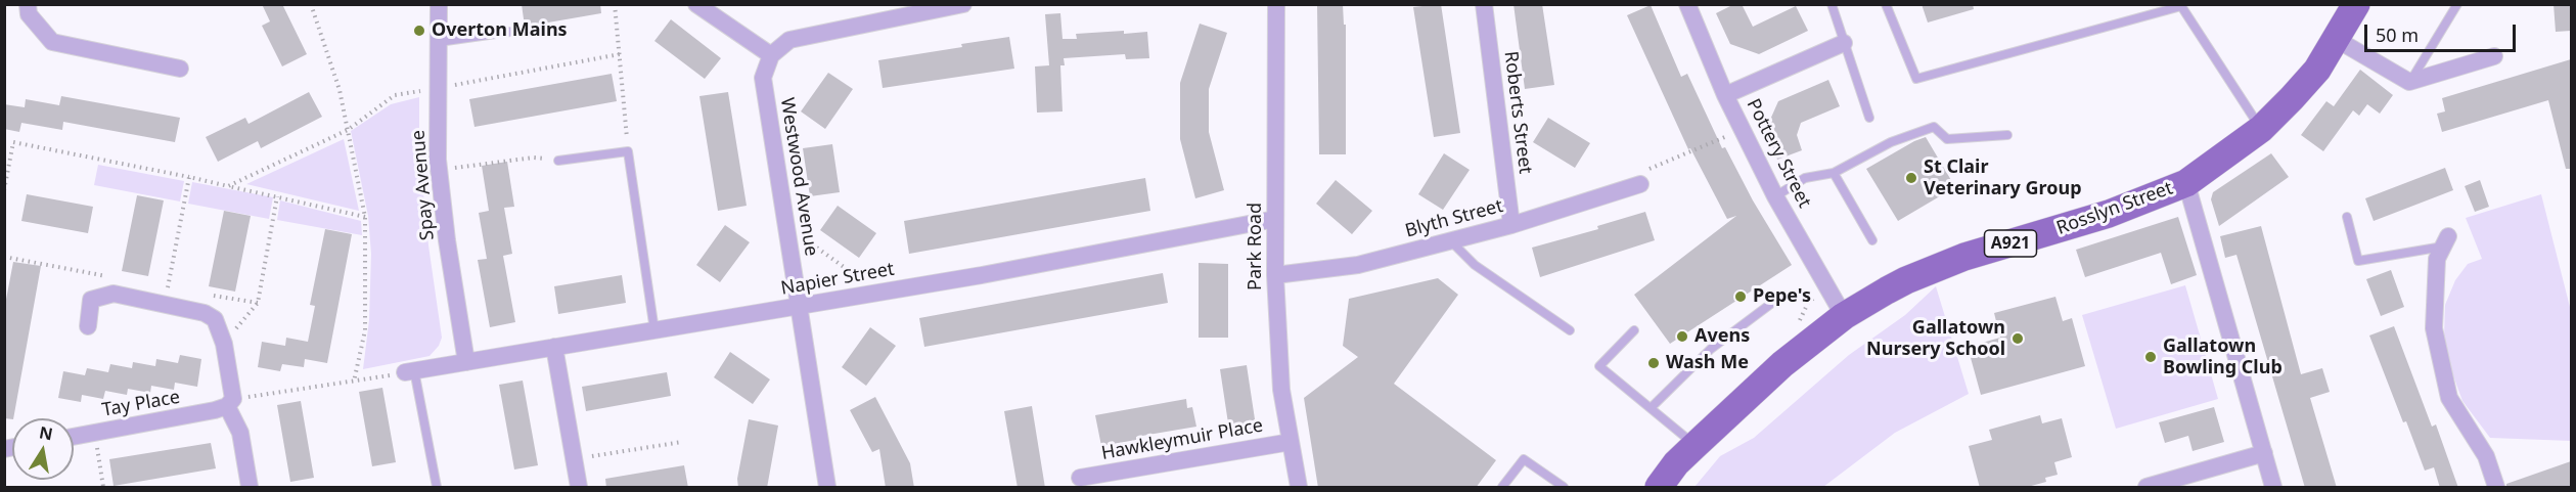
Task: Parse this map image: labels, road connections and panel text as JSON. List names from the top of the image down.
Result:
{
  "streets": {
    "main road": ["Rosslyn Street", "A921"],
    "street": [
      "Roberts Street",
      "Pottery Street",
      "Westwood Avenue",
      "Spay Avenue",
      "Blyth Street",
      "Park Road",
      "Napier Street",
      "Tay Place",
      "Hawkleymuir Place"
    ]
  },
  "crossings": [
    ["Roberts Street", "Blyth Street"],
    ["Pottery Street", "Rosslyn Street"],
    ["Westwood Avenue", "Napier Street"],
    ["Spay Avenue", "Napier Street"],
    ["Blyth Street", "Park Road"],
    ["Park Road", "Napier Street"],
    ["Park Road", "Hawkleymuir Place"]
  ],
  "places": [
    "Overton Mains",
    "St Clair Veterinary Group",
    "Pepe's",
    "Avens",
    "Gallatown Nursery School",
    "Gallatown Bowling Club",
    "Wash Me"
  ],
  "scale_bar": "50 m",
  "north": "top"
}
